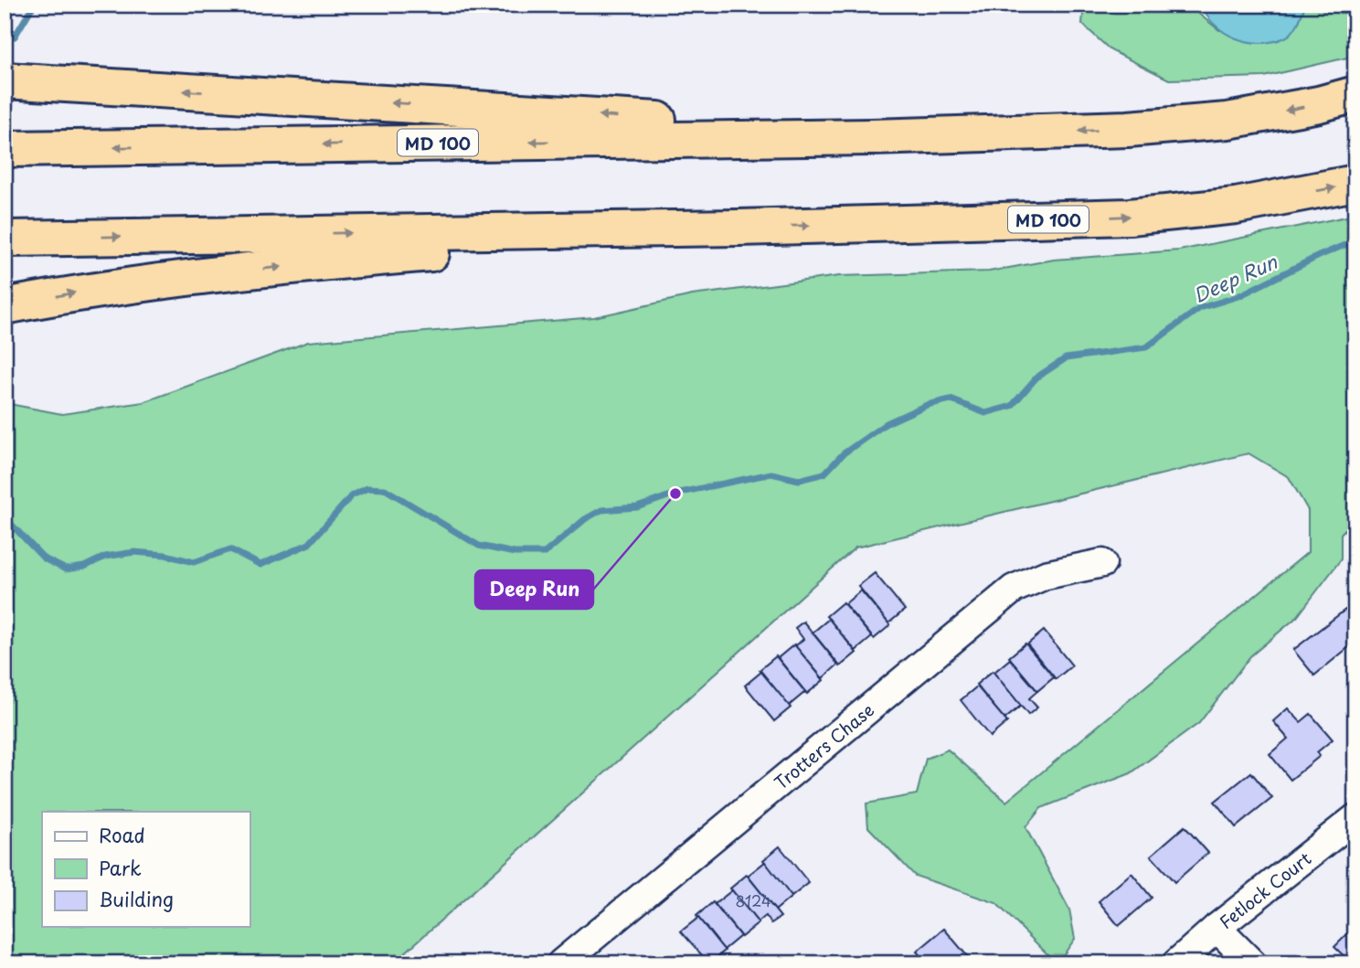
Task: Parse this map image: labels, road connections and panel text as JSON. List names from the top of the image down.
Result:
{
  "streets": {
    "highway": ["MD 100"],
    "street": ["Trotters Chase", "Fetlock Court"]
  },
  "water": ["Deep Run"],
  "places": ["Deep Run"],
  "house_numbers": ["8124"],
  "legend": ["Road", "Park", "Building"]
}
